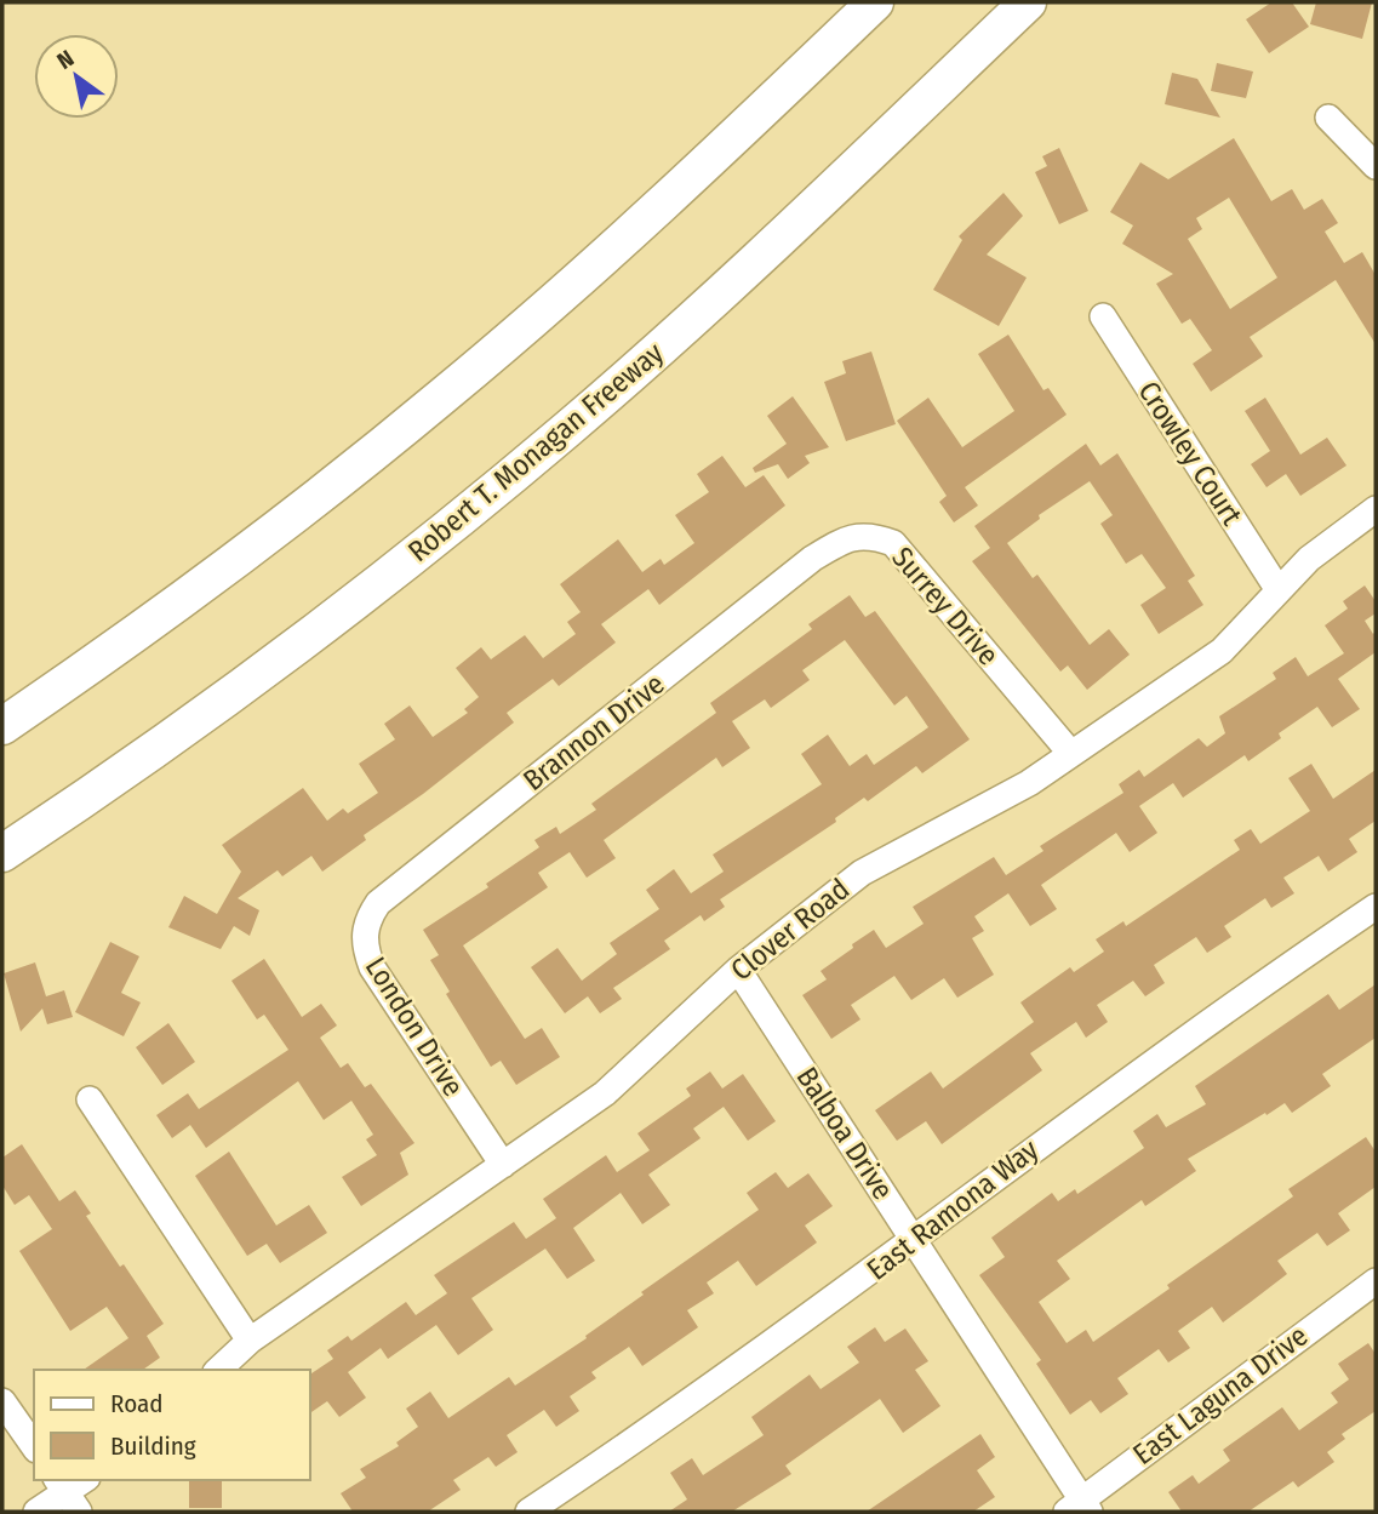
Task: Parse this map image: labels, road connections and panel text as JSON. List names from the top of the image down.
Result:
{
  "streets": {
    "highway": ["Robert T. Monagan Freeway"],
    "street": [
      "Crowley Court",
      "Surrey Drive",
      "Brannon Drive",
      "Clover Road",
      "London Drive",
      "Balboa Drive",
      "East Ramona Way",
      "East Laguna Drive"
    ]
  },
  "crossings": [
    ["Crowley Court", "Clover Road"],
    ["Surrey Drive", "Brannon Drive"],
    ["Surrey Drive", "Clover Road"],
    ["Brannon Drive", "London Drive"],
    ["Clover Road", "London Drive"],
    ["Clover Road", "Balboa Drive"],
    ["Balboa Drive", "East Ramona Way"],
    ["Balboa Drive", "East Laguna Drive"]
  ],
  "legend": ["Road", "Building"],
  "north": "top left"
}
